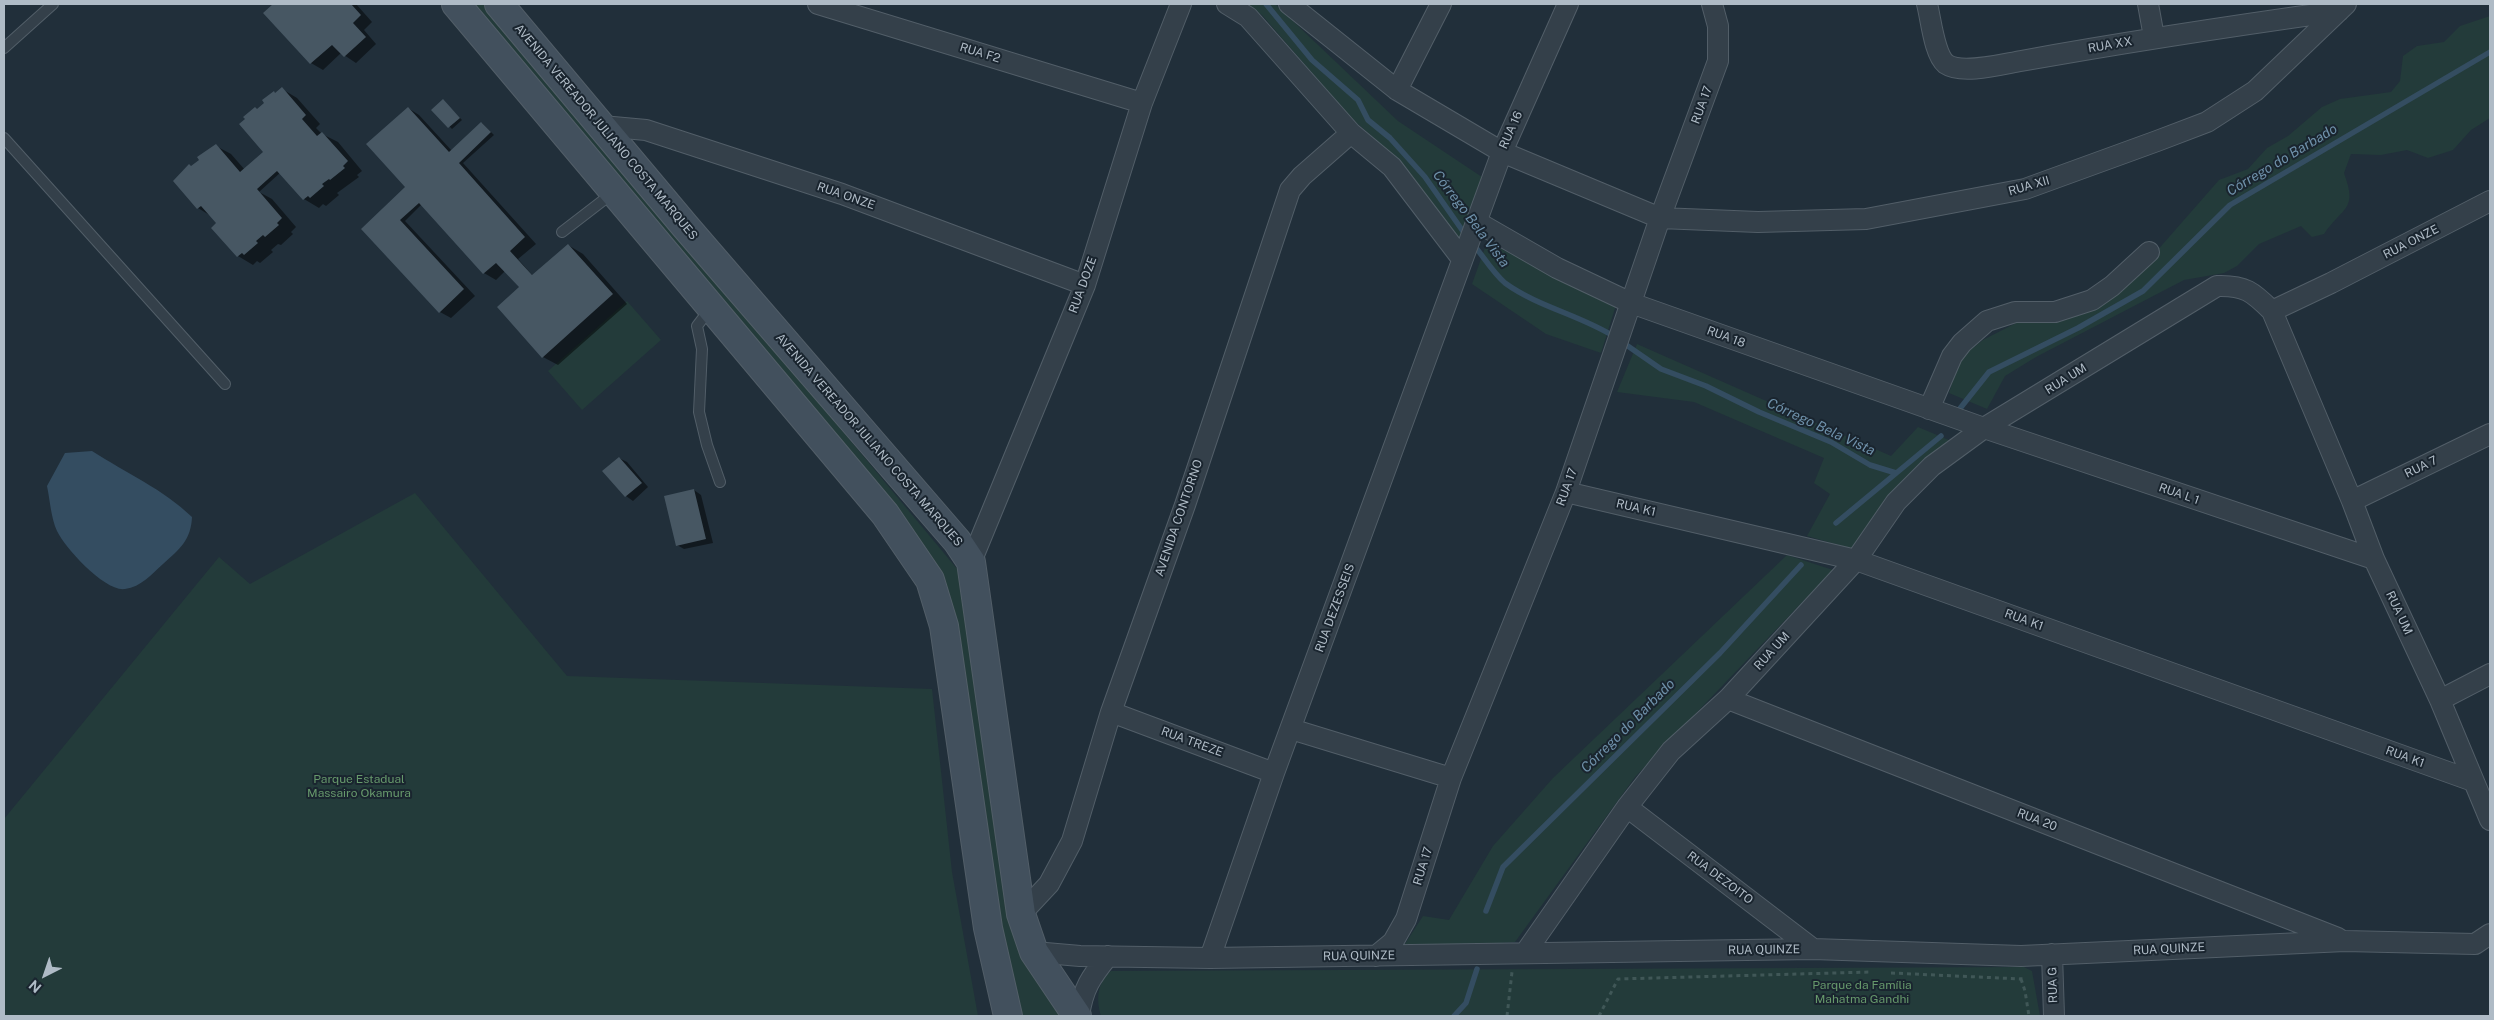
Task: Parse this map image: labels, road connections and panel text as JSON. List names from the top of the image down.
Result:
{
  "streets": {
    "main road": ["AVENIDA VEREADOR JULIANO COSTA MARQUES"],
    "street": [
      "RUA XX",
      "RUA F2",
      "RUA 17",
      "RUA 16",
      "RUA XII",
      "RUA ONZE",
      "RUA DOZE",
      "RUA 18",
      "RUA UM",
      "RUA 7",
      "RUA L 1",
      "RUA K1",
      "AVENIDA CONTORNO",
      "RUA DEZESSEIS",
      "RUA TREZE",
      "RUA 20",
      "RUA DEZOITO",
      "RUA QUINZE",
      "RUA G"
    ]
  },
  "crossings": [
    ["RUA XX", "RUA XII"],
    ["RUA F2", "RUA DOZE"],
    ["RUA 17", "RUA XII"],
    ["RUA 17", "RUA 18"],
    ["RUA 17", "RUA K1"],
    ["RUA 17", "RUA QUINZE"],
    ["RUA 16", "RUA 18"],
    ["RUA 16", "RUA DEZESSEIS"],
    ["AVENIDA VEREADOR JULIANO COSTA MARQUES", "RUA ONZE"],
    ["AVENIDA VEREADOR JULIANO COSTA MARQUES", "RUA DOZE"],
    ["AVENIDA VEREADOR JULIANO COSTA MARQUES", "AVENIDA CONTORNO"],
    ["AVENIDA VEREADOR JULIANO COSTA MARQUES", "RUA QUINZE"],
    ["RUA ONZE", "RUA DOZE"],
    ["RUA ONZE", "RUA UM"],
    ["RUA 18", "RUA UM"],
    ["RUA 18", "RUA L 1"],
    ["RUA UM", "RUA 7"],
    ["RUA UM", "RUA L 1"],
    ["RUA UM", "RUA K1"],
    ["RUA UM", "RUA 20"],
    ["RUA UM", "RUA DEZOITO"],
    ["RUA UM", "RUA QUINZE"],
    ["AVENIDA CONTORNO", "RUA TREZE"],
    ["RUA DEZESSEIS", "RUA TREZE"],
    ["RUA DEZESSEIS", "RUA QUINZE"],
    ["RUA 20", "RUA QUINZE"],
    ["RUA DEZOITO", "RUA QUINZE"],
    ["RUA QUINZE", "RUA G"]
  ],
  "water": ["Córrego do Barbado", "Córrego Bela Vista"],
  "parks": ["Parque Estadual Massairo Okamura", "Parque da Família Mahatma Gandhi"],
  "north": "bottom left"
}
